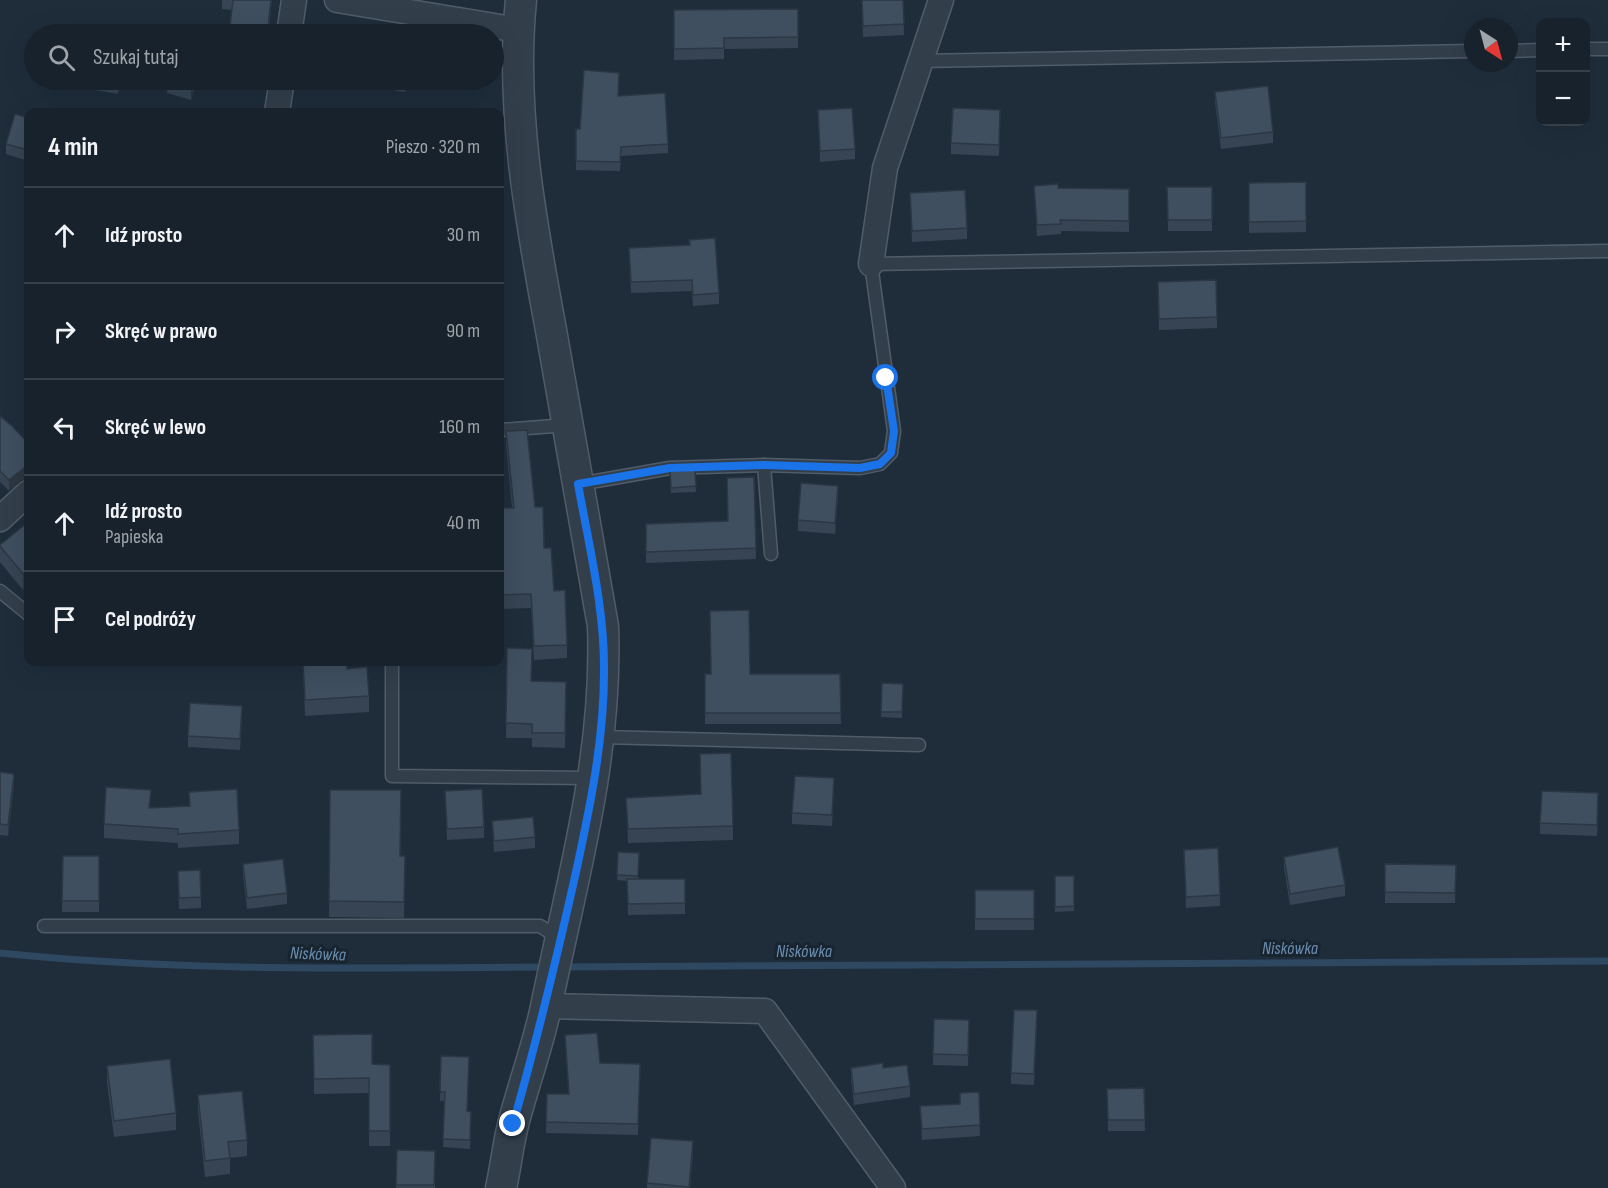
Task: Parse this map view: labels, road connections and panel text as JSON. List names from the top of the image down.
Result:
{
  "water": ["Niskówka"],
  "north": "bottom right",
  "page": {
    "map_buttons": ["+", "−"],
    "search": "Szukaj tutaj",
    "heading": ["4 min", "Pieszo · 320 m"],
    "list": [
      ["Idź prosto", "30 m"],
      ["Skręć w prawo", "90 m"],
      ["Skręć w lewo", "160 m"],
      ["Idź prosto", "Papieska", "40 m"],
      "Cel podróży"
    ]
  }
}
